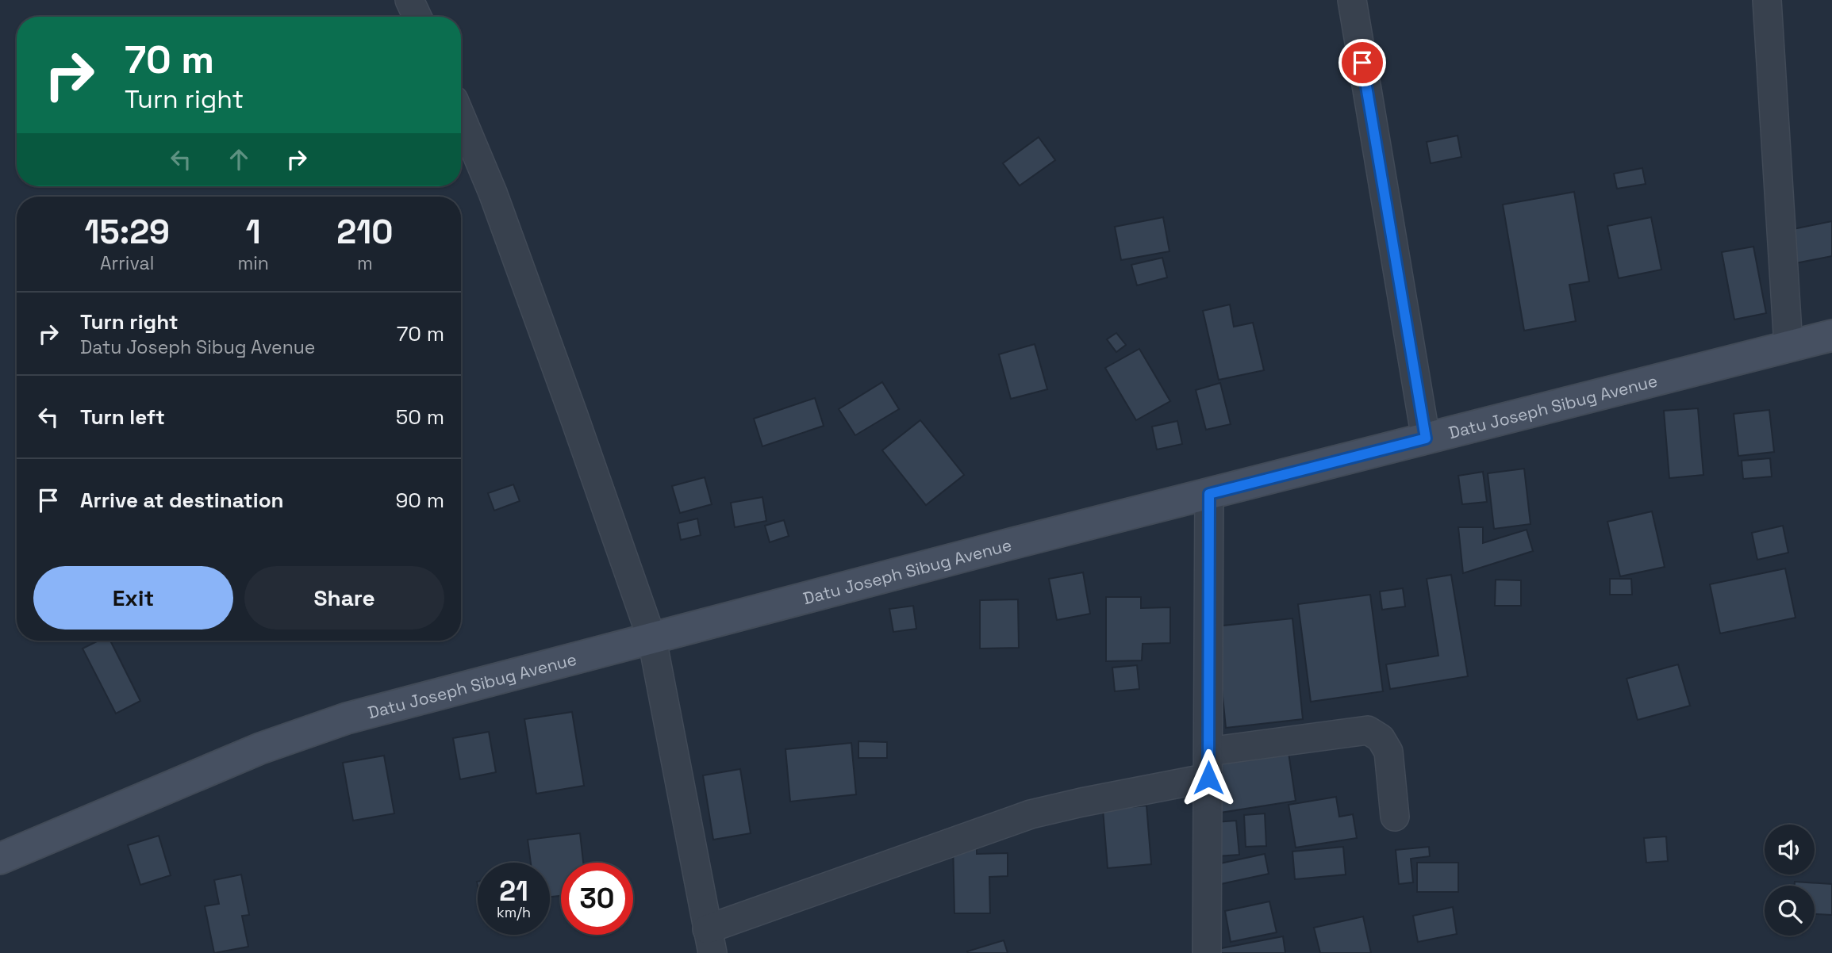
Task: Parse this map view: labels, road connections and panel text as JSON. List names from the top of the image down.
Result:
{
  "streets": {
    "main road": ["Datu Joseph Sibug Avenue"]
  },
  "page": {
    "turn": ["70 m", "Turn right"],
    "eta": [
      "15:29",
      "Arrival",
      "1",
      "min",
      "210",
      "m"
    ],
    "list": [
      {
        "name": "Turn right",
        "note": "Datu Joseph Sibug Avenue",
        "value": "70 m"
      },
      {
        "name": "Turn left",
        "value": "50 m"
      },
      {
        "name": "Arrive at destination",
        "value": "90 m"
      }
    ],
    "buttons": ["Exit", "Share"],
    "speed": "21 km/h",
    "limit": "30"
  }
}
